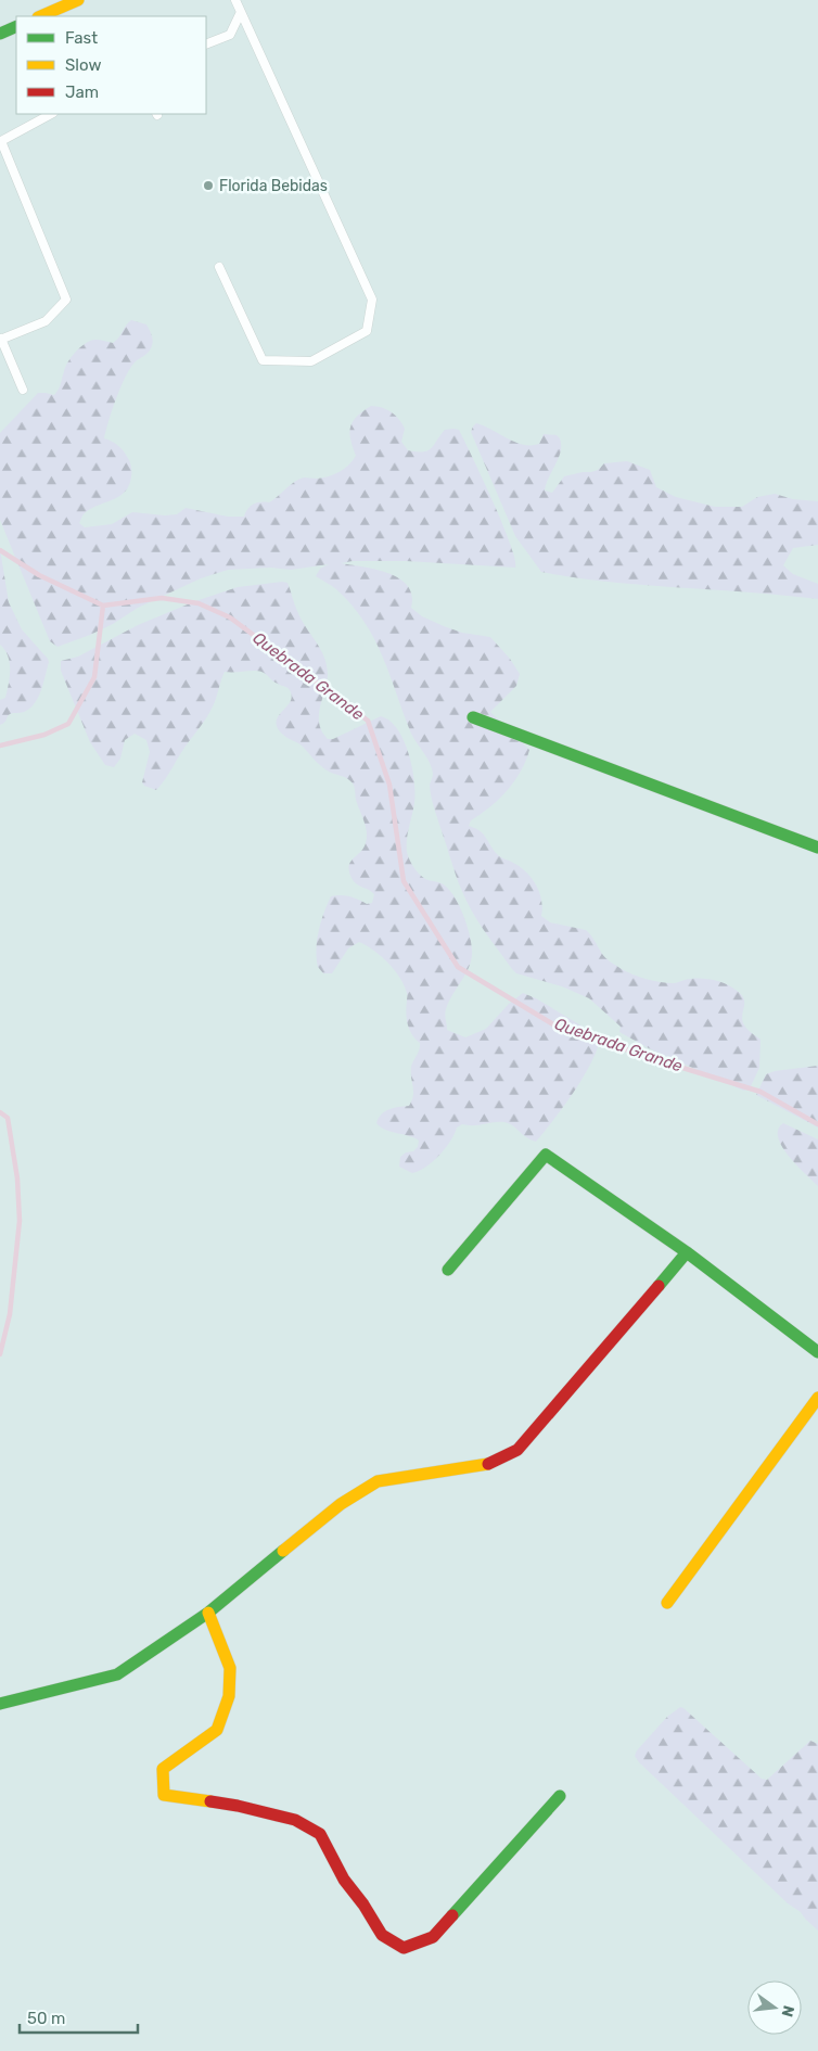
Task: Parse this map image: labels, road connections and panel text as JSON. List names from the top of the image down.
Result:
{
  "water": ["Quebrada Grande"],
  "places": ["Florida Bebidas"],
  "legend": ["Fast", "Slow", "Jam"],
  "scale_bar": "50 m",
  "north": "right"
}
